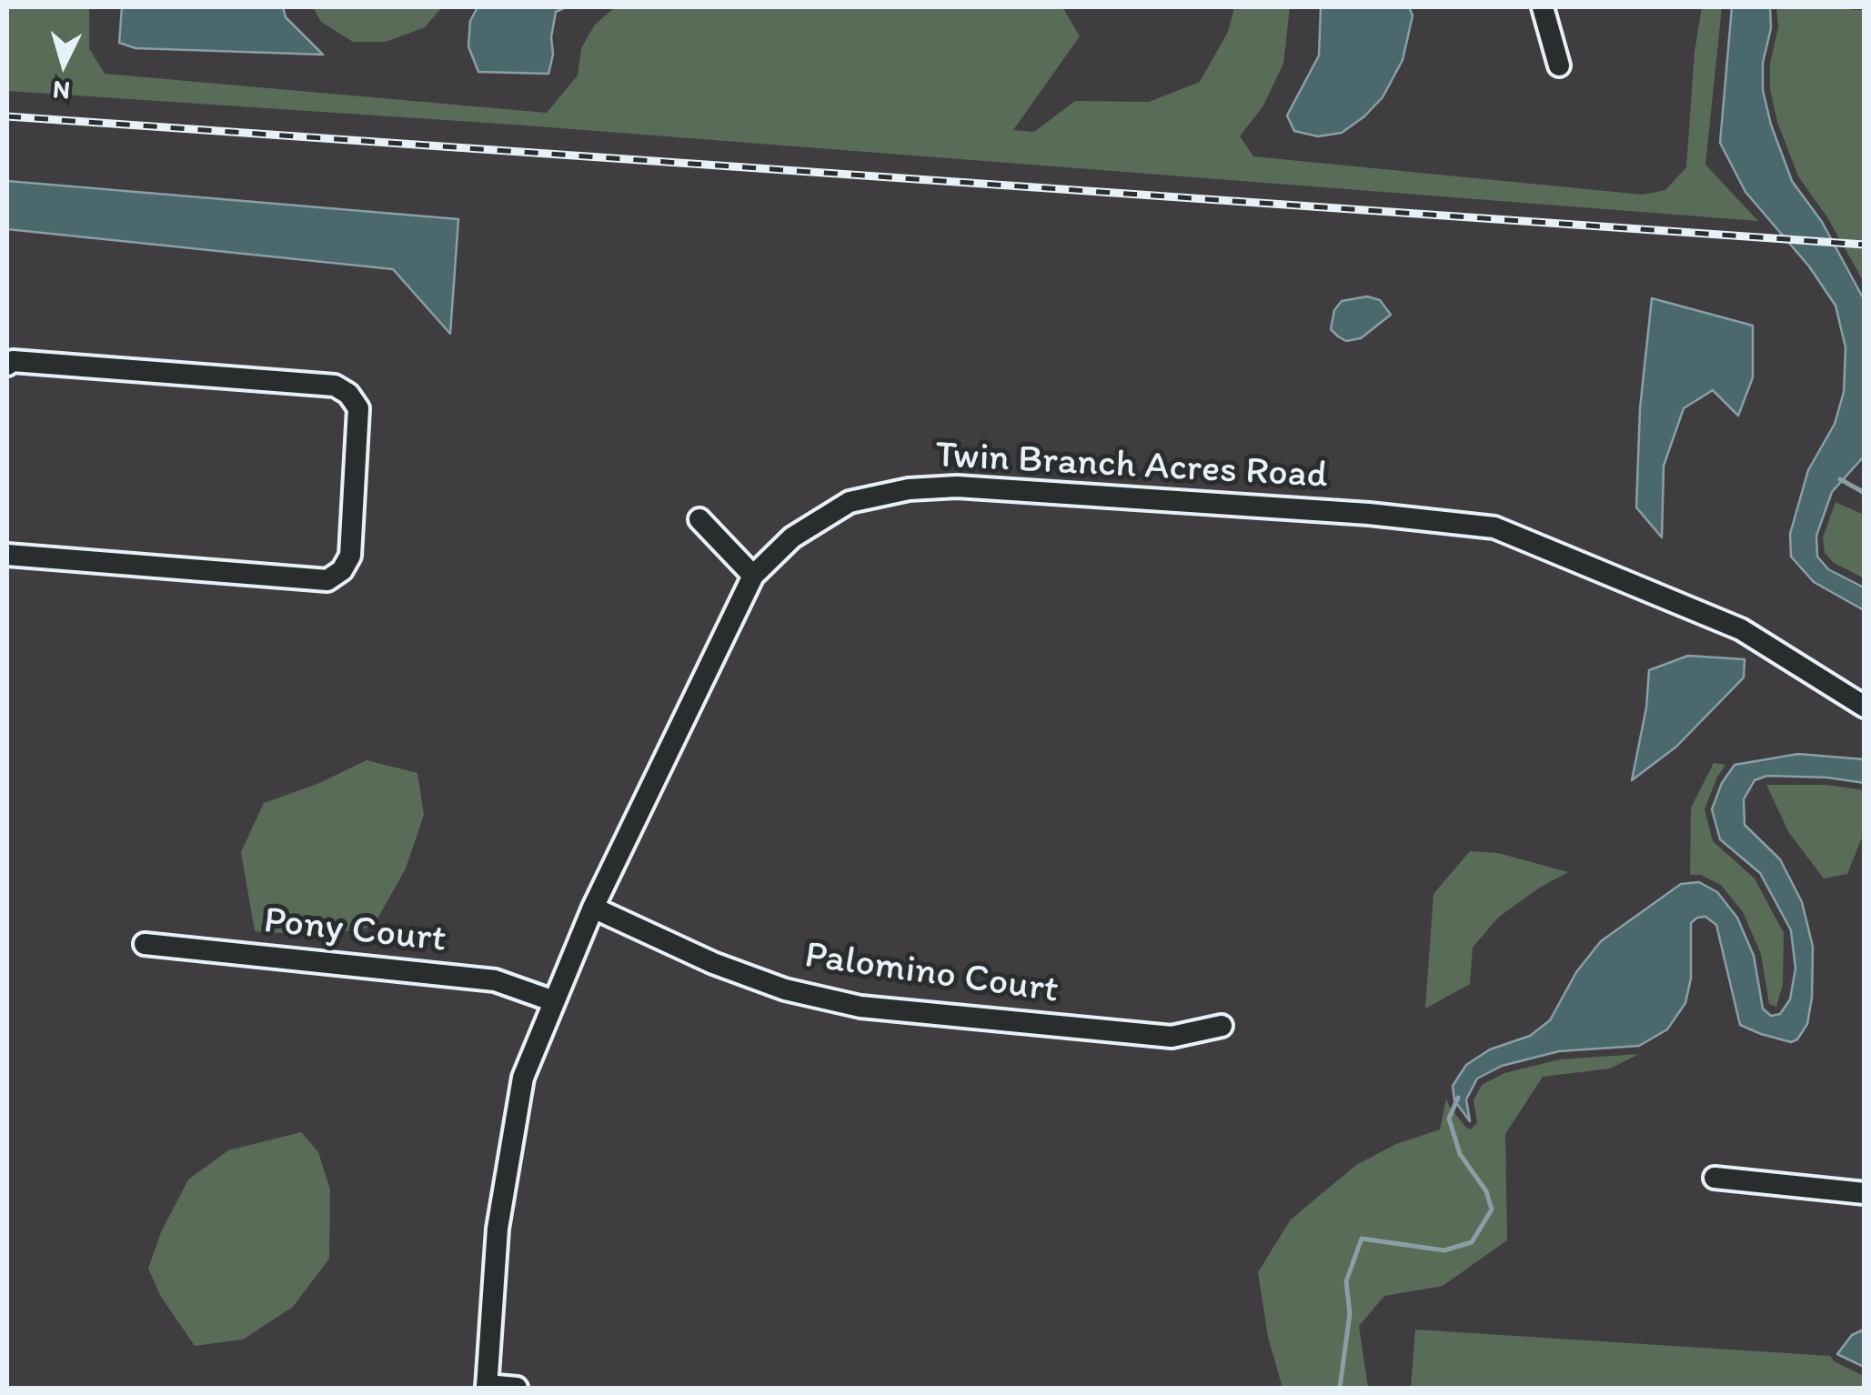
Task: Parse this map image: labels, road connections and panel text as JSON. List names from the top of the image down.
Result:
{
  "streets": {
    "street": ["Twin Branch Acres Road", "Pony Court", "Palomino Court"]
  },
  "crossings": [
    ["Twin Branch Acres Road", "Pony Court"],
    ["Twin Branch Acres Road", "Palomino Court"]
  ],
  "north": "bottom"
}
